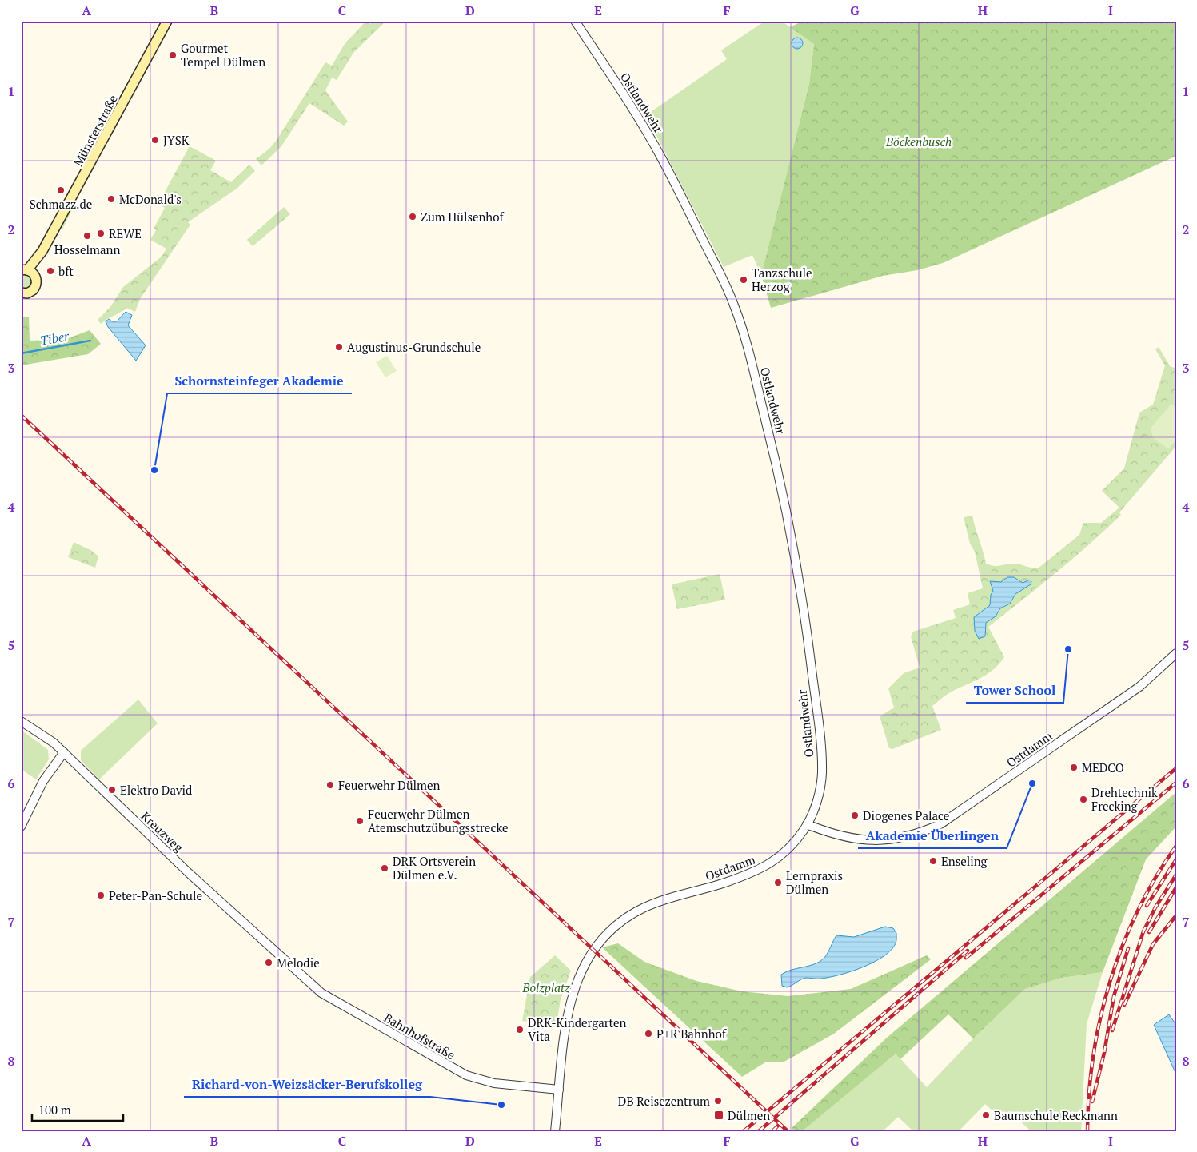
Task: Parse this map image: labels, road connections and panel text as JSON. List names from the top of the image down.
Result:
{
  "streets": {
    "main road": ["Münsterstraße"],
    "street": [
      "Ostlandwehr",
      "Ostdamm",
      "Kreuzweg",
      "Bahnhofstraße"
    ]
  },
  "crossings": [
    ["Ostlandwehr", "Ostdamm"],
    ["Ostdamm", "Bahnhofstraße"],
    ["Kreuzweg", "Bahnhofstraße"]
  ],
  "water": ["Tiber"],
  "parks": ["Böckenbusch", "Bolzplatz"],
  "places": {
    "other": [
      "Gourmet Tempel Dülmen",
      "JYSK",
      "Schmazz.de",
      "McDonald's",
      "Zum Hülsenhof",
      "REWE",
      "Hosselmann",
      "bft",
      "Tanzschule Herzog",
      "Augustinus-Grundschule",
      "Schornsteinfeger Akademie",
      "Tower School",
      "MEDCO",
      "Akademie Überlingen",
      "Feuerwehr Dülmen",
      "Elektro David",
      "Drehtechnik Frecking",
      "Diogenes Palace",
      "Feuerwehr Dülmen Atemschutzübungsstrecke",
      "Enseling",
      "DRK Ortsverein Dülmen e.V.",
      "Lernpraxis Dülmen",
      "Peter-Pan-Schule",
      "Melodie",
      "DRK-Kindergarten Vita",
      "P+R Bahnhof",
      "DB Reisezentrum",
      "Richard-von-Weizsäcker-Berufskolleg",
      "Baumschule Reckmann"
    ],
    "transit": ["Dülmen"]
  },
  "scale_bar": "100 m",
  "grid": {
    "columns": [
      "A",
      "B",
      "C",
      "D",
      "E",
      "F",
      "G",
      "H",
      "I"
    ],
    "rows": [
      "1",
      "2",
      "3",
      "4",
      "5",
      "6",
      "7",
      "8"
    ]
  }
}
